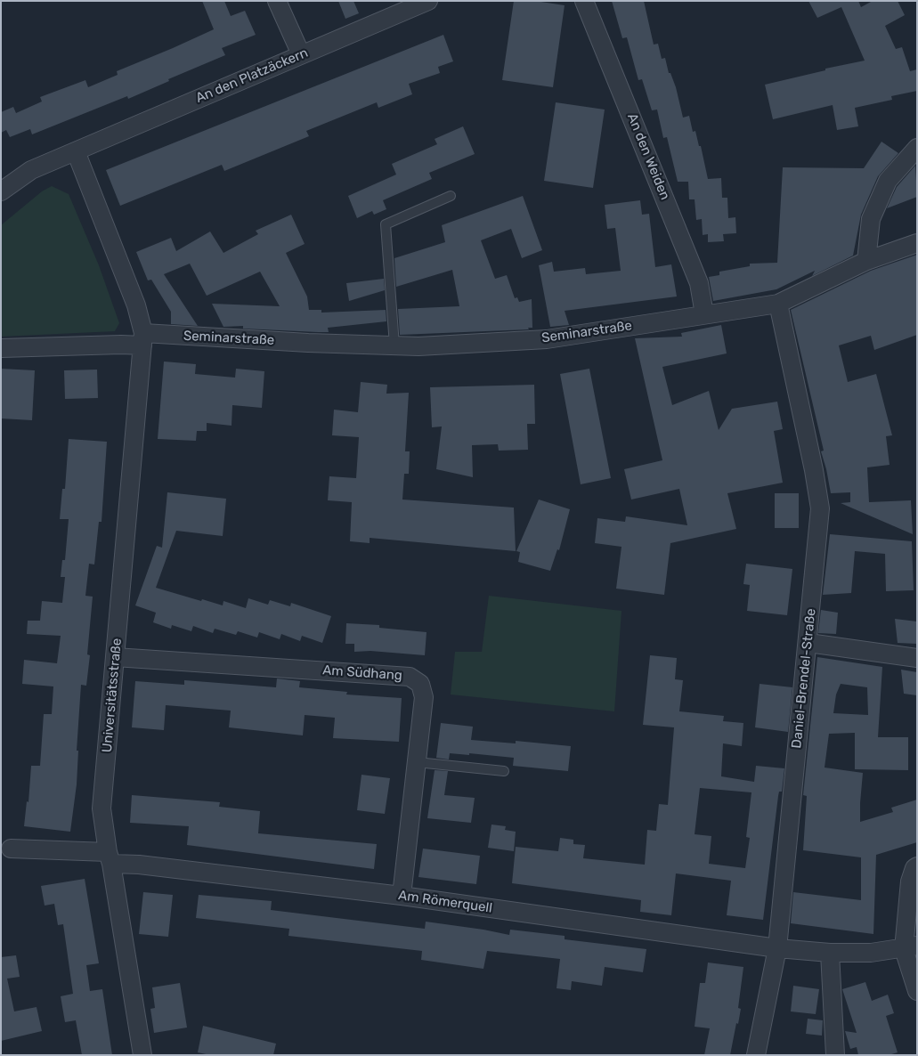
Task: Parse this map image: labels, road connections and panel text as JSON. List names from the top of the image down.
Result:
{
  "streets": {
    "street": [
      "An den Platzäckern",
      "An den Weiden",
      "Seminarstraße",
      "Am Südhang",
      "Daniel-Brendel-Straße",
      "Universitätsstraße",
      "Am Römerquell"
    ]
  },
  "crossings": [
    ["An den Weiden", "Seminarstraße"],
    ["Seminarstraße", "Daniel-Brendel-Straße"],
    ["Seminarstraße", "Universitätsstraße"],
    ["Am Südhang", "Universitätsstraße"],
    ["Am Südhang", "Am Römerquell"],
    ["Daniel-Brendel-Straße", "Am Römerquell"],
    ["Universitätsstraße", "Am Römerquell"]
  ]
}
